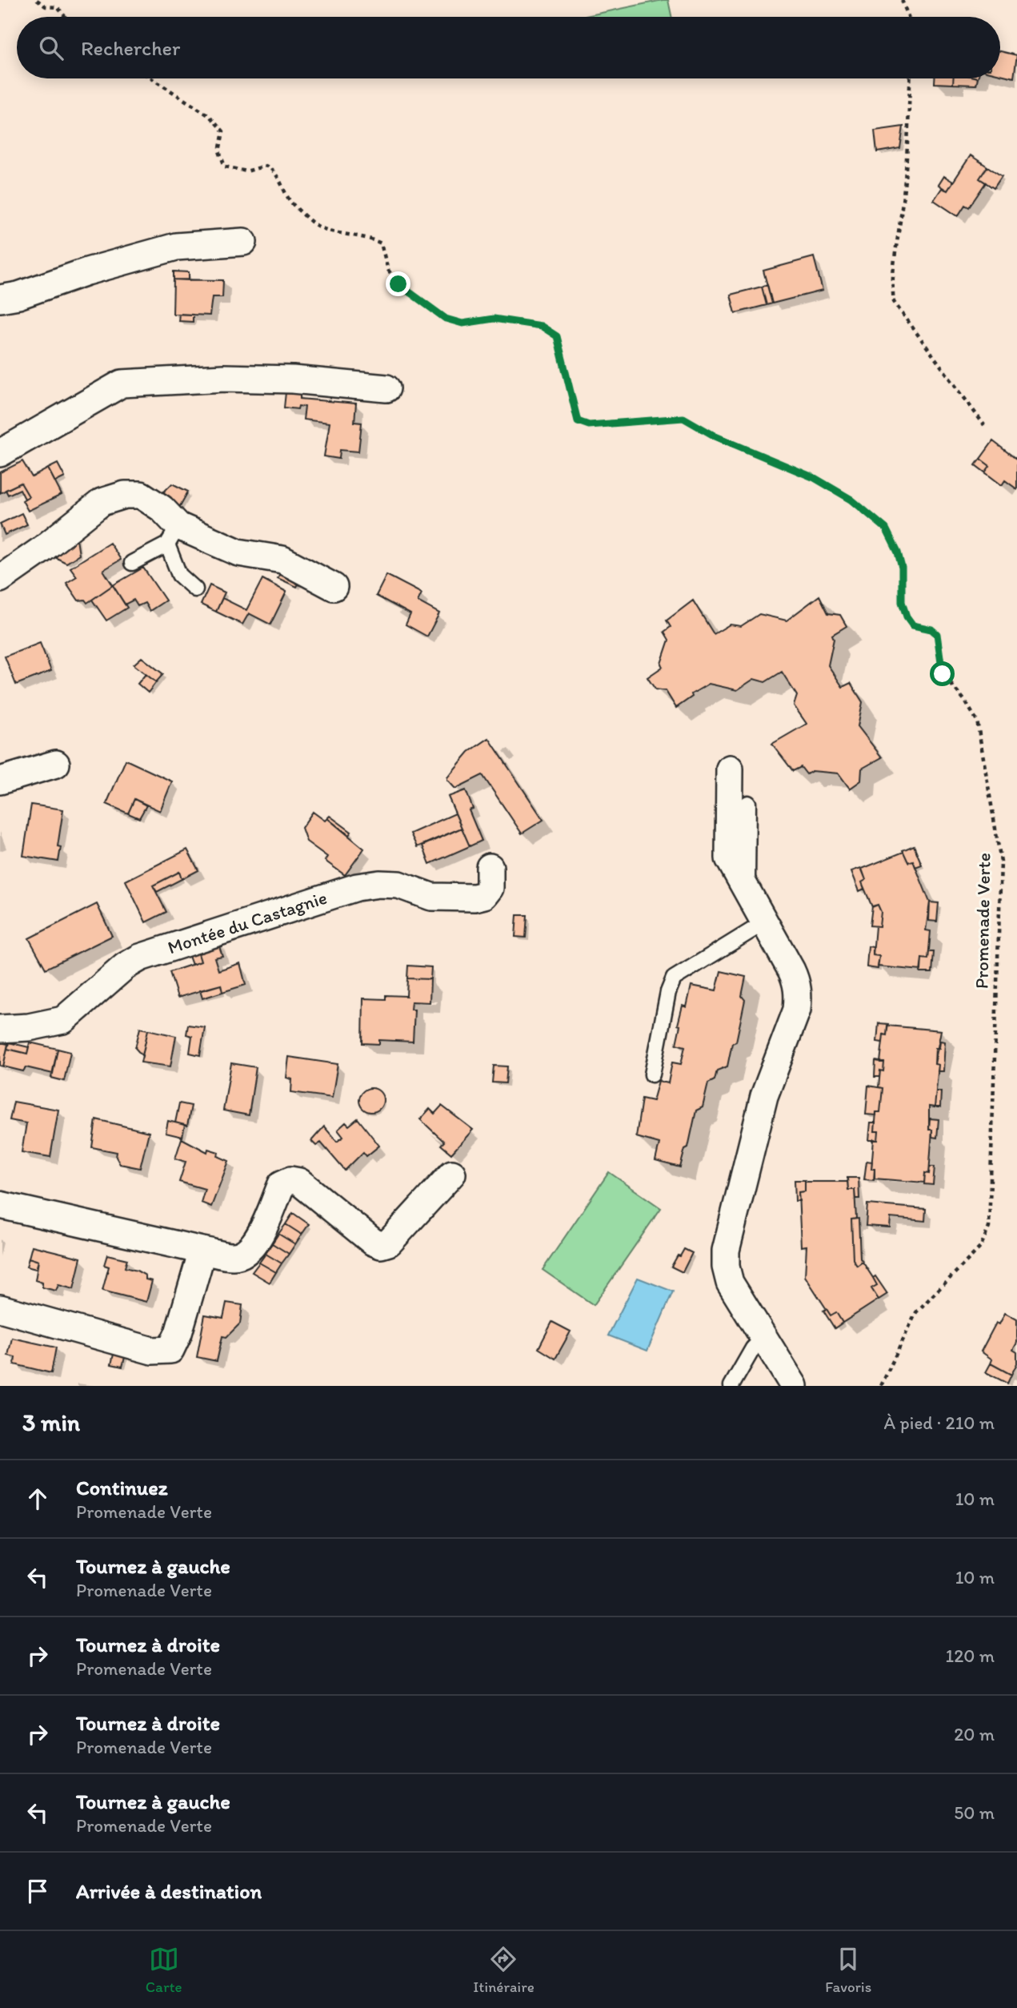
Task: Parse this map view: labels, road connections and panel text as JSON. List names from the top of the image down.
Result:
{
  "streets": {
    "street": ["Montée du Castagnie"],
    "path": ["Promenade Verte"]
  },
  "page": {
    "search": "Rechercher",
    "heading": ["3 min", "À pied · 210 m"],
    "list": [
      ["Continuez", "Promenade Verte", "10 m"],
      ["Tournez à gauche", "Promenade Verte", "10 m"],
      ["Tournez à droite", "Promenade Verte", "120 m"],
      ["Tournez à droite", "Promenade Verte", "20 m"],
      ["Tournez à gauche", "Promenade Verte", "50 m"],
      "Arrivée à destination"
    ],
    "nav": ["Carte", "Itinéraire", "Favoris"]
  }
}
